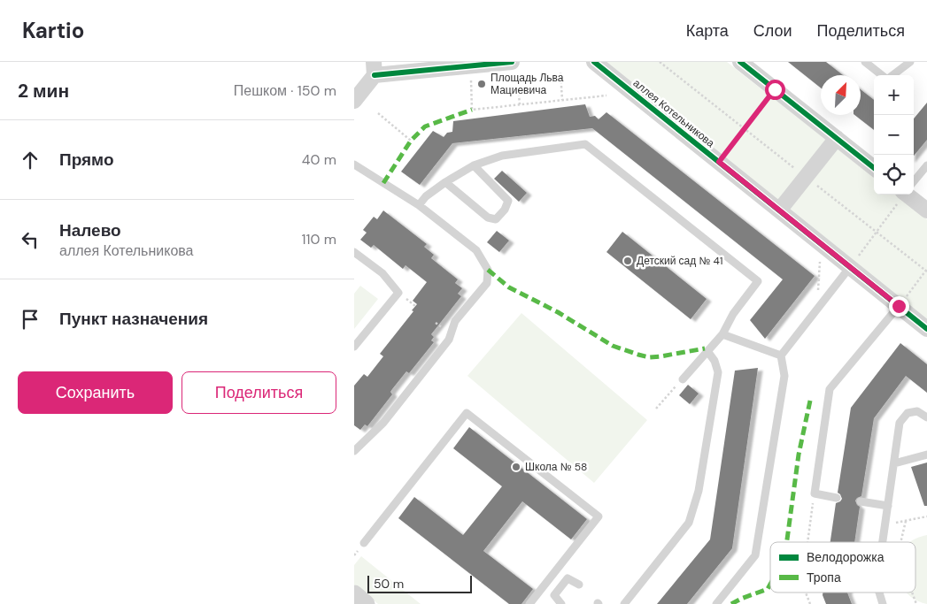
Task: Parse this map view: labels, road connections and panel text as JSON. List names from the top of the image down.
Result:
{
  "streets": {
    "street": ["аллея Котельникова"]
  },
  "places": ["Площадь Льва Мациевича", "Детский сад № 41", "Школа № 58"],
  "legend": ["Велодорожка", "Тропа"],
  "scale_bar": "50 m",
  "north": "top right",
  "page": {
    "header": "Kartio",
    "nav": ["Карта", "Слои", "Поделиться"],
    "heading": ["2 мин", "Пешком · 150 m"],
    "map_buttons": ["+", "−"],
    "list": [
      ["Прямо", "40 m"],
      ["Налево", "аллея Котельникова", "110 m"],
      "Пункт назначения"
    ],
    "buttons": ["Сохранить", "Поделиться"],
    "scale": "50 m"
  }
}
